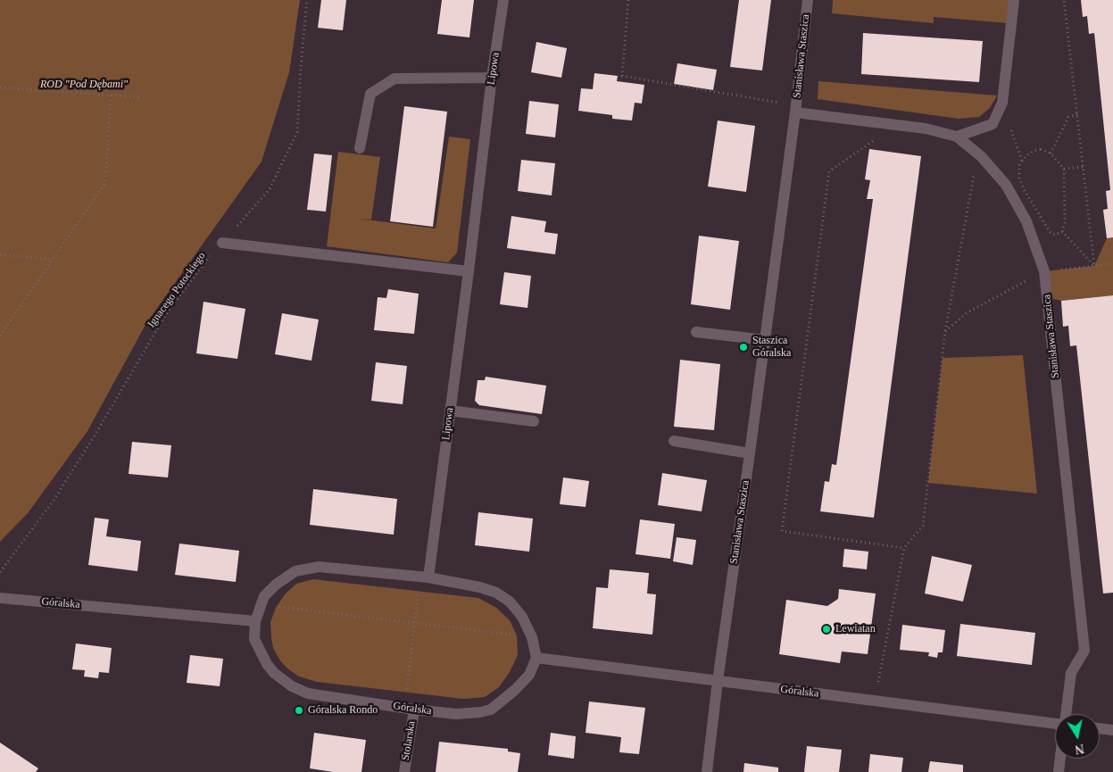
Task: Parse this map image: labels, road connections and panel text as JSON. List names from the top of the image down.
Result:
{
  "streets": {
    "street": [
      "Stanisława Staszica",
      "Lipowa",
      "Góralska",
      "Stolarska"
    ],
    "path": ["Ignacego Potockiego"]
  },
  "crossings": [
    ["Stanisława Staszica", "Góralska"],
    ["Lipowa", "Góralska"],
    ["Góralska", "Stolarska"]
  ],
  "parks": ["ROD \"Pod Dębami\""],
  "places": ["Staszica Góralska", "Lewiatan", "Góralska Rondo"],
  "north": "bottom"
}
